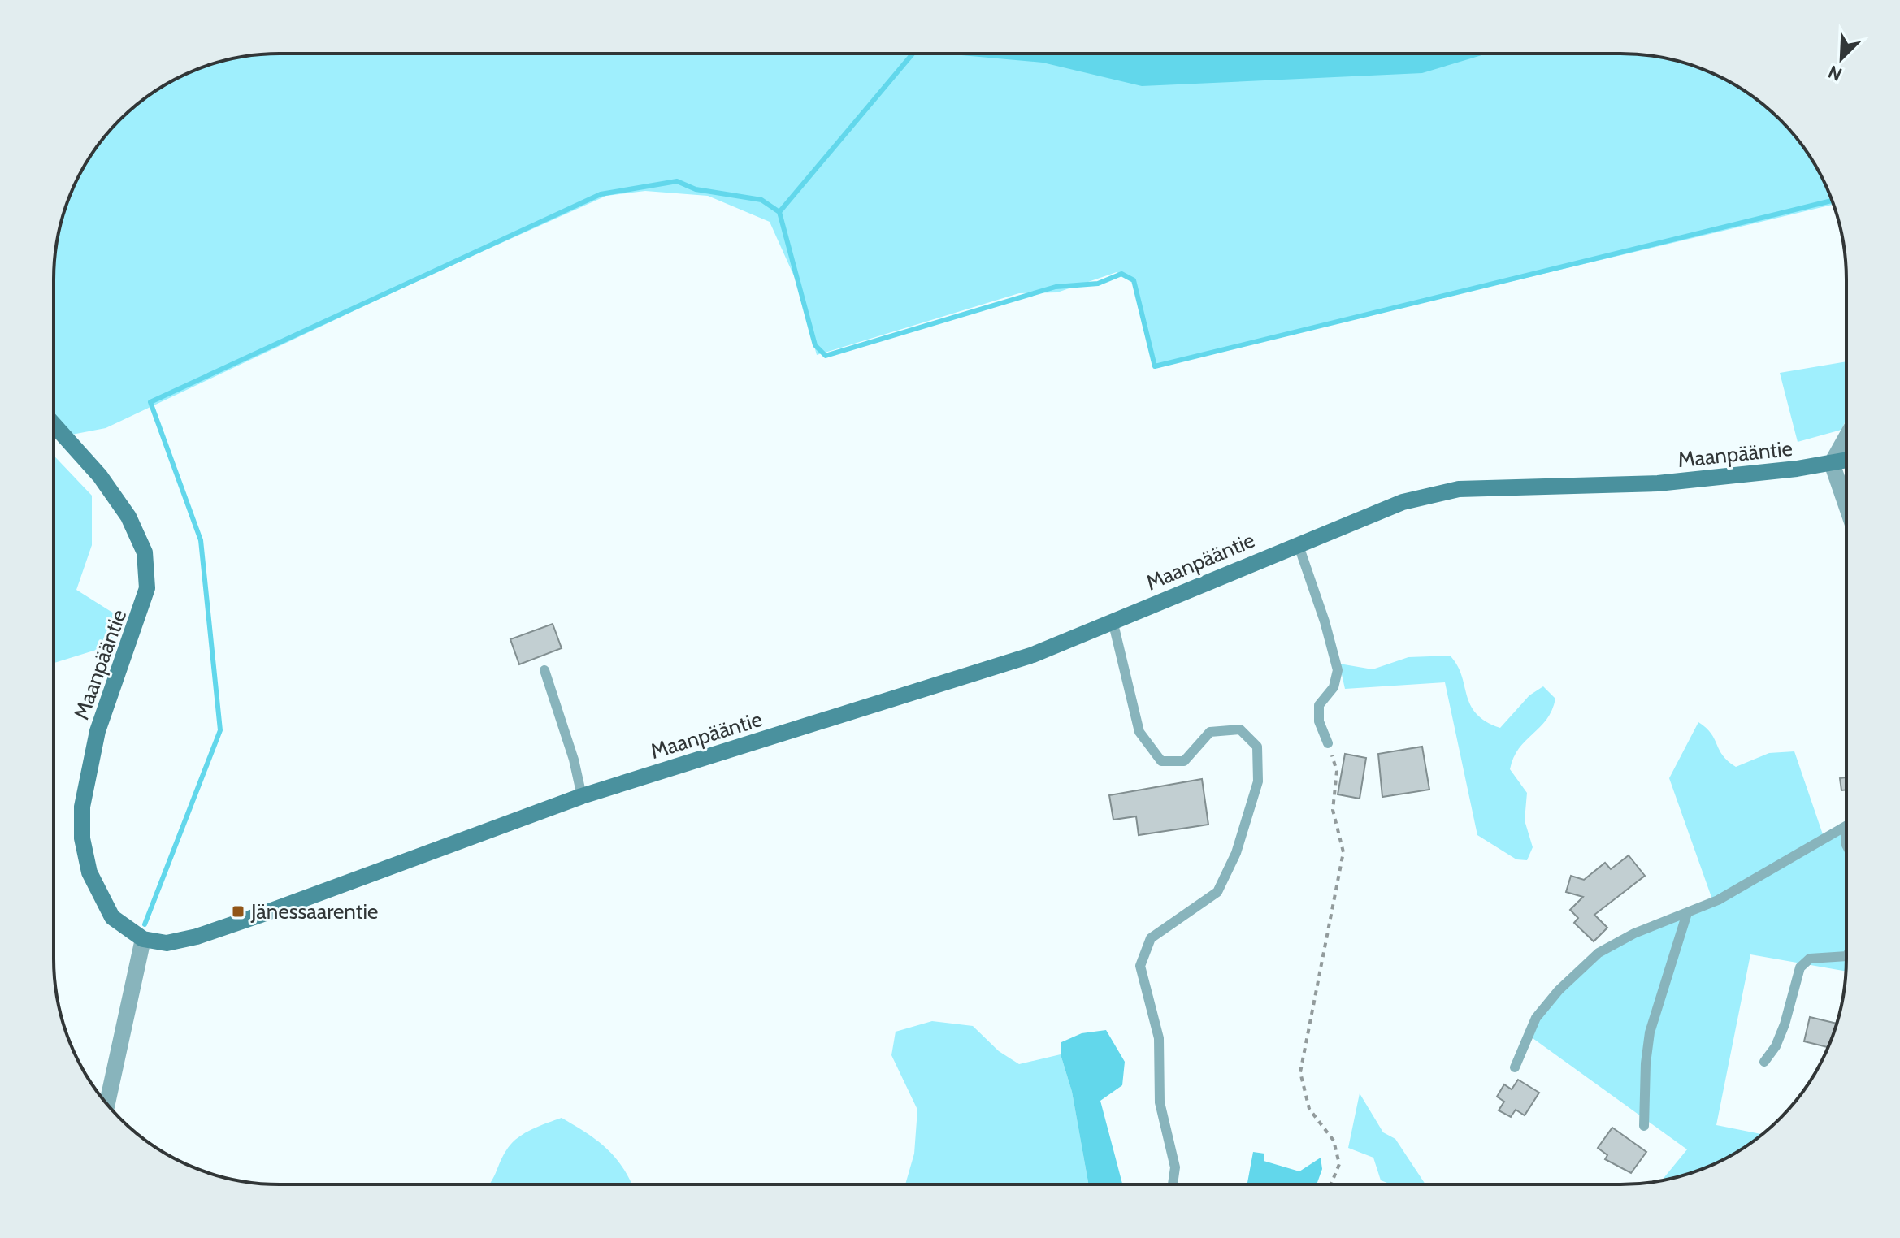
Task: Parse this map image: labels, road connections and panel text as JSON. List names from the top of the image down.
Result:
{
  "streets": {
    "street": ["Maanpääntie"]
  },
  "places": {
    "transit": ["Jänessaarentie"]
  },
  "north": "bottom left"
}
